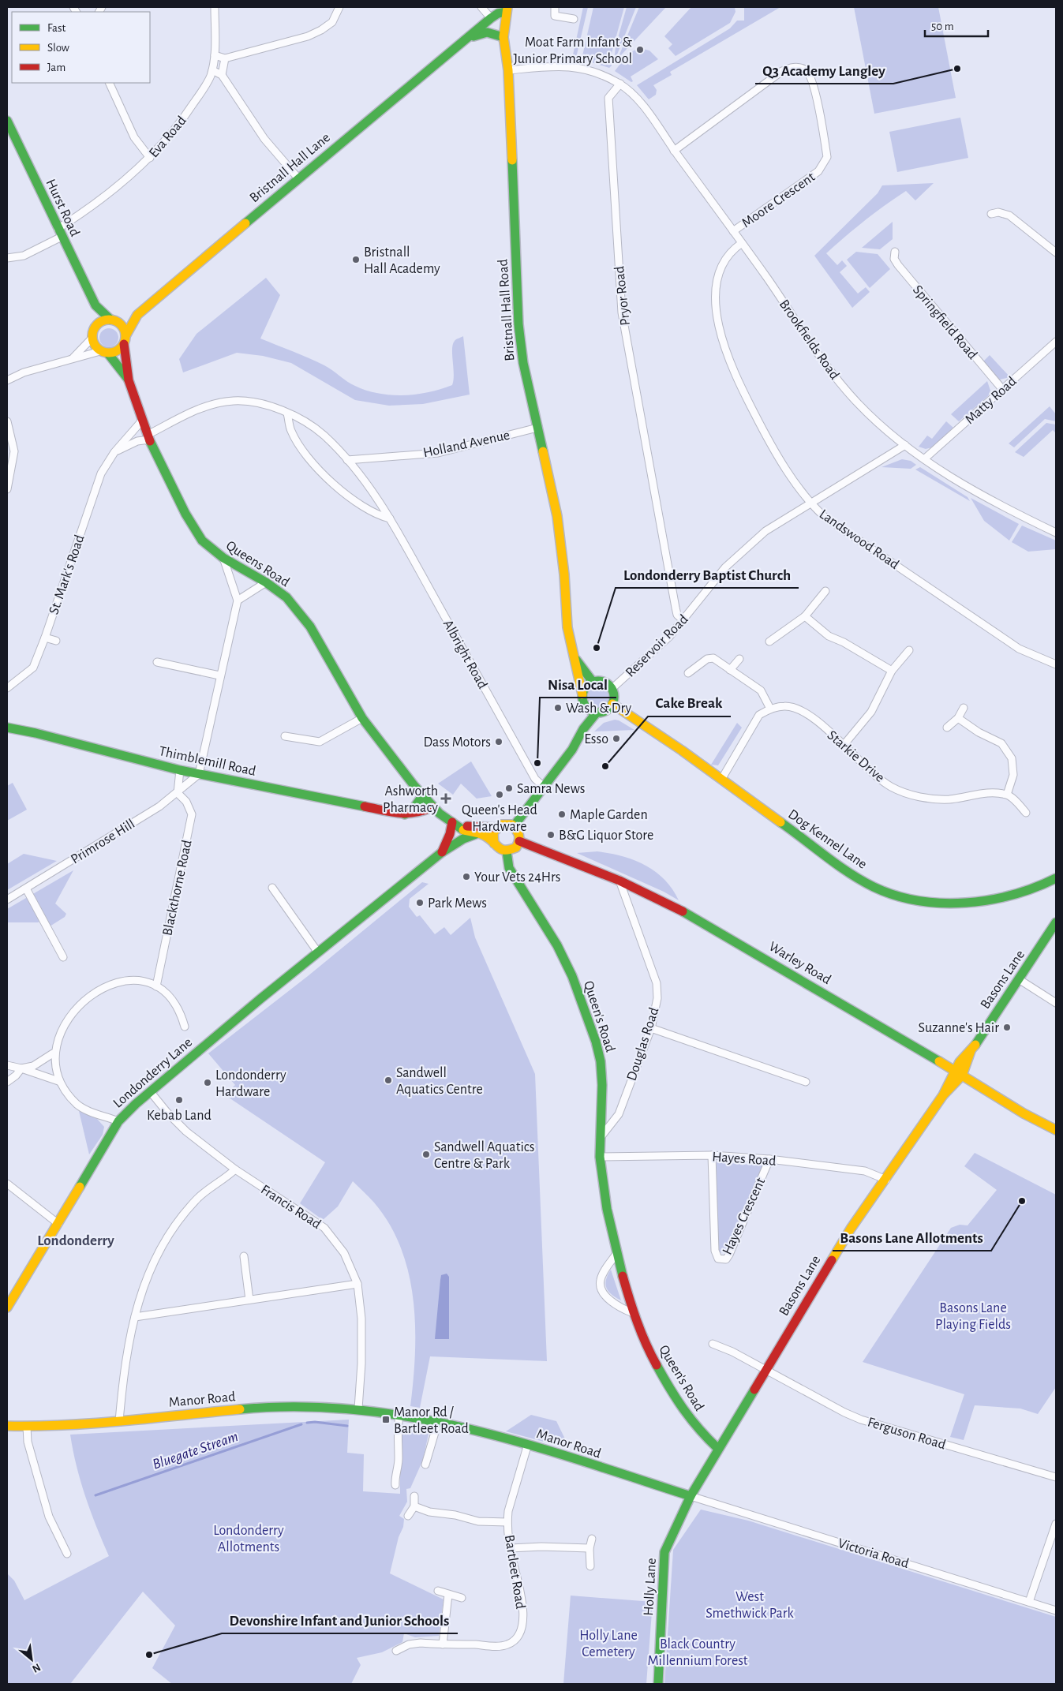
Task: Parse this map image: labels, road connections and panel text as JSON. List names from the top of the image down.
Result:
{
  "streets": {
    "street": [
      "Eva Road",
      "Bristnall Hall Lane",
      "Moore Crescent",
      "Hurst Road",
      "Pryor Road",
      "Bristnall Hall Road",
      "Springfield Road",
      "Brookfields Road",
      "Matty Road",
      "Holland Avenue",
      "Landswood Road",
      "Queens Road",
      "St. Mark's Road",
      "Reservoir Road",
      "Albright Road",
      "Starkie Drive",
      "Thimblemill Road",
      "Dog Kennel Lane",
      "Primrose Hill",
      "Blackthorne Road",
      "Warley Road",
      "Basons Lane",
      "Queen's Road",
      "Douglas Road",
      "Londonderry Lane",
      "Hayes Road",
      "Francis Road",
      "Hayes Crescent",
      "Manor Road",
      "Ferguson Road",
      "Victoria Road",
      "Bartleet Road",
      "Holly Lane"
    ]
  },
  "crossings": [
    ["Eva Road", "Hurst Road"],
    ["Bristnall Hall Lane", "Hurst Road"],
    ["Bristnall Hall Lane", "Bristnall Hall Road"],
    ["Bristnall Hall Lane", "Queens Road"],
    ["Moore Crescent", "Brookfields Road"],
    ["Hurst Road", "Queens Road"],
    ["Pryor Road", "Brookfields Road"],
    ["Pryor Road", "Reservoir Road"],
    ["Bristnall Hall Road", "Holland Avenue"],
    ["Bristnall Hall Road", "Reservoir Road"],
    ["Bristnall Hall Road", "Dog Kennel Lane"],
    ["Springfield Road", "Matty Road"],
    ["Brookfields Road", "Matty Road"],
    ["Brookfields Road", "Landswood Road"],
    ["Brookfields Road", "Reservoir Road"],
    ["Holland Avenue", "Albright Road"],
    ["Landswood Road", "Reservoir Road"],
    ["Queens Road", "St. Mark's Road"],
    ["Queens Road", "Albright Road"],
    ["Reservoir Road", "Dog Kennel Lane"],
    ["Primrose Hill", "Blackthorne Road"],
    ["Warley Road", "Basons Lane"],
    ["Warley Road", "Queen's Road"],
    ["Warley Road", "Douglas Road"],
    ["Basons Lane", "Queen's Road"],
    ["Basons Lane", "Hayes Road"],
    ["Basons Lane", "Manor Road"],
    ["Basons Lane", "Ferguson Road"],
    ["Basons Lane", "Victoria Road"],
    ["Basons Lane", "Holly Lane"],
    ["Queen's Road", "Douglas Road"],
    ["Queen's Road", "Hayes Road"],
    ["Londonderry Lane", "Francis Road"],
    ["Hayes Road", "Hayes Crescent"],
    ["Francis Road", "Manor Road"],
    ["Manor Road", "Victoria Road"],
    ["Manor Road", "Bartleet Road"],
    ["Manor Road", "Holly Lane"],
    ["Victoria Road", "Holly Lane"]
  ],
  "districts": ["Londonderry"],
  "water": ["Bluegate Stream"],
  "parks": [
    "Basons Lane Playing Fields",
    "Londonderry Allotments",
    "West Smethwick Park",
    "Holly Lane Cemetery",
    "Black Country Millennium Forest"
  ],
  "places": {
    "other": [
      "Moat Farm Infant & Junior Primary School",
      "Q3 Academy Langley",
      "Bristnall Hall Academy",
      "Londonderry Baptist Church",
      "Wash & Dry",
      "Esso",
      "Dass Motors",
      "Nisa Local",
      "Cake Break",
      "Samra News",
      "Queen's Head Hardware",
      "Maple Garden",
      "B&G Liquor Store",
      "Your Vets 24Hrs",
      "Park Mews",
      "Suzanne's Hair",
      "Sandwell Aquatics Centre",
      "Londonderry Hardware",
      "Kebab Land",
      "Sandwell Aquatics Centre & Park",
      "Basons Lane Allotments",
      "Devonshire Infant and Junior Schools"
    ],
    "health": ["Ashworth Pharmacy"],
    "transit": ["Manor Rd / Bartleet Road"]
  },
  "legend": ["Fast", "Slow", "Jam"],
  "scale_bar": "50 m",
  "north": "bottom right"
}
